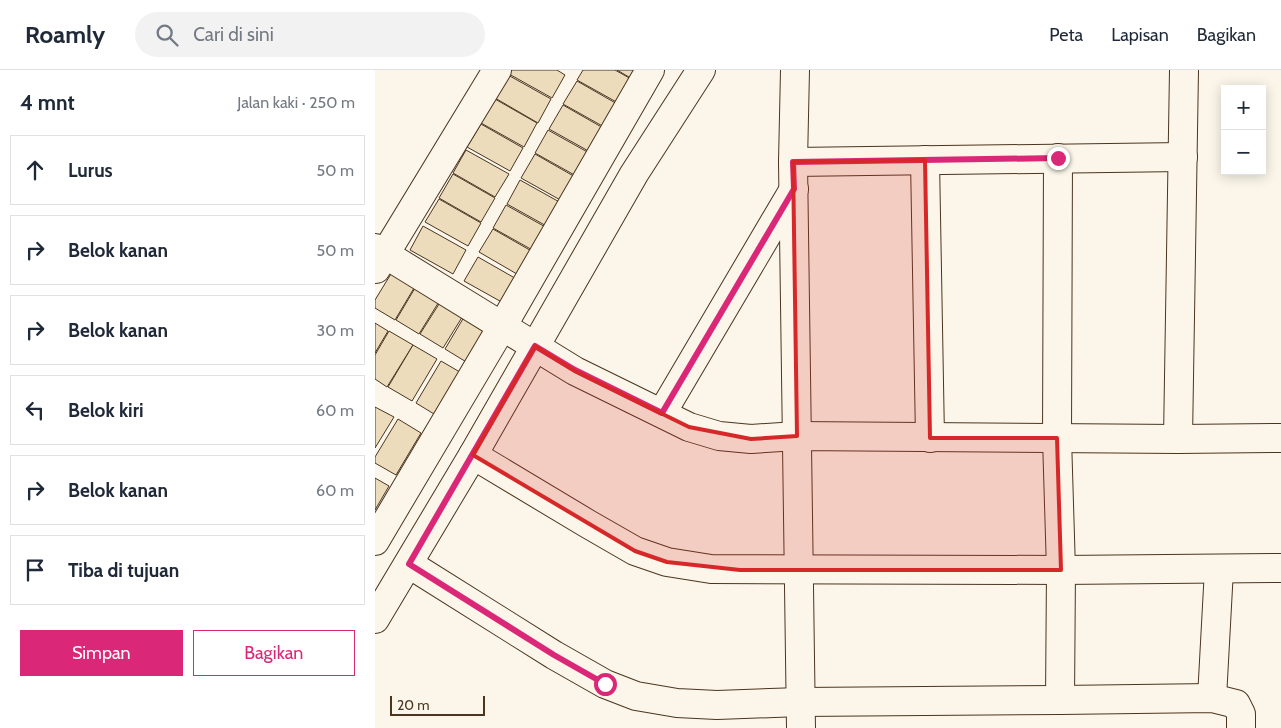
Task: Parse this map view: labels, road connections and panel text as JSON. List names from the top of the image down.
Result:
{
  "scale_bar": "20 m",
  "page": {
    "header": "Roamly",
    "search": "Cari di sini",
    "nav": ["Peta", "Lapisan", "Bagikan"],
    "heading": ["4 mnt", "Jalan kaki · 250 m"],
    "map_buttons": ["+", "−"],
    "list": [
      ["Lurus", "50 m"],
      ["Belok kanan", "50 m"],
      ["Belok kanan", "30 m"],
      ["Belok kiri", "60 m"],
      ["Belok kanan", "60 m"],
      "Tiba di tujuan"
    ],
    "buttons": ["Simpan", "Bagikan"],
    "scale": "20 m"
  }
}
